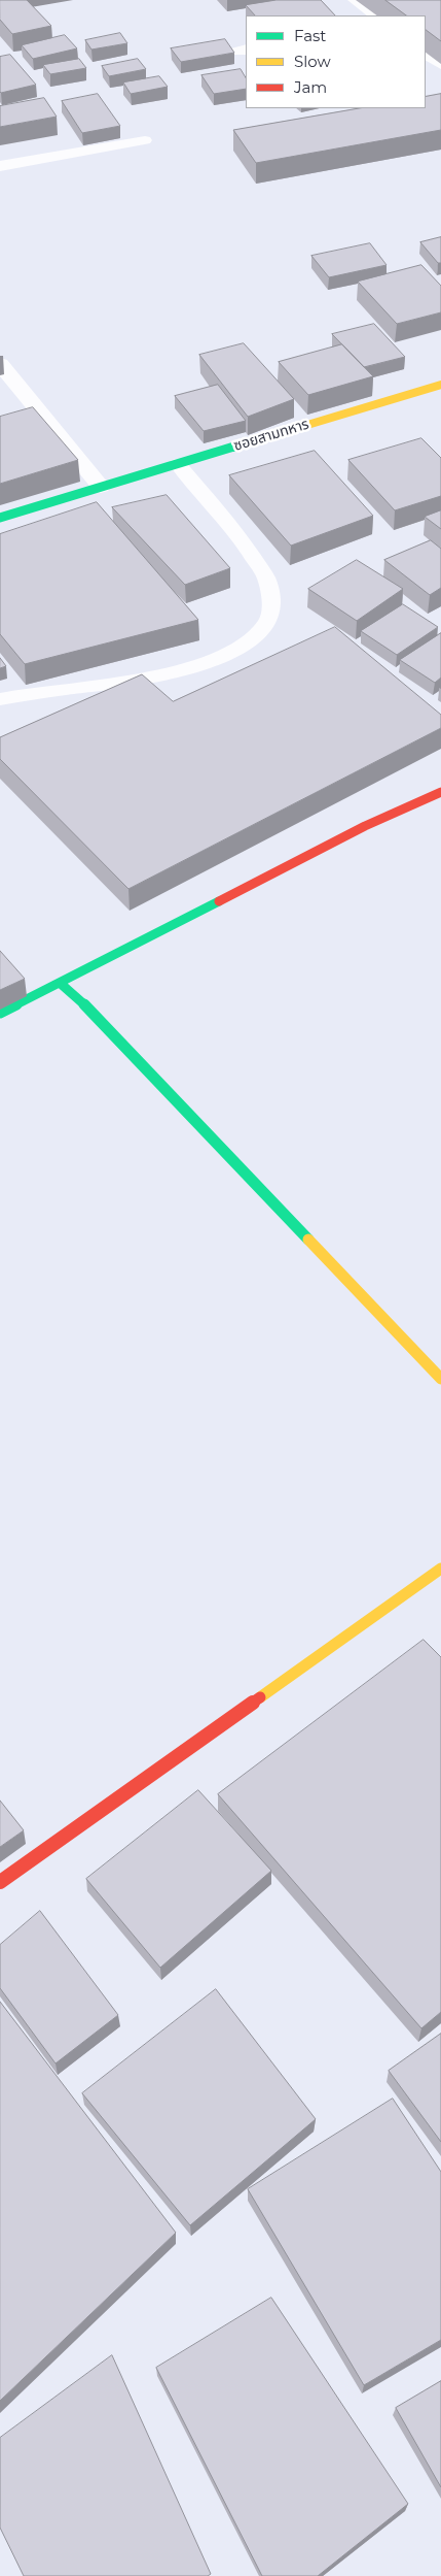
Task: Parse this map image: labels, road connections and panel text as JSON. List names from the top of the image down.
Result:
{
  "streets": {
    "street": ["ซอยสามทหาร"]
  },
  "legend": ["Fast", "Slow", "Jam"]
}
